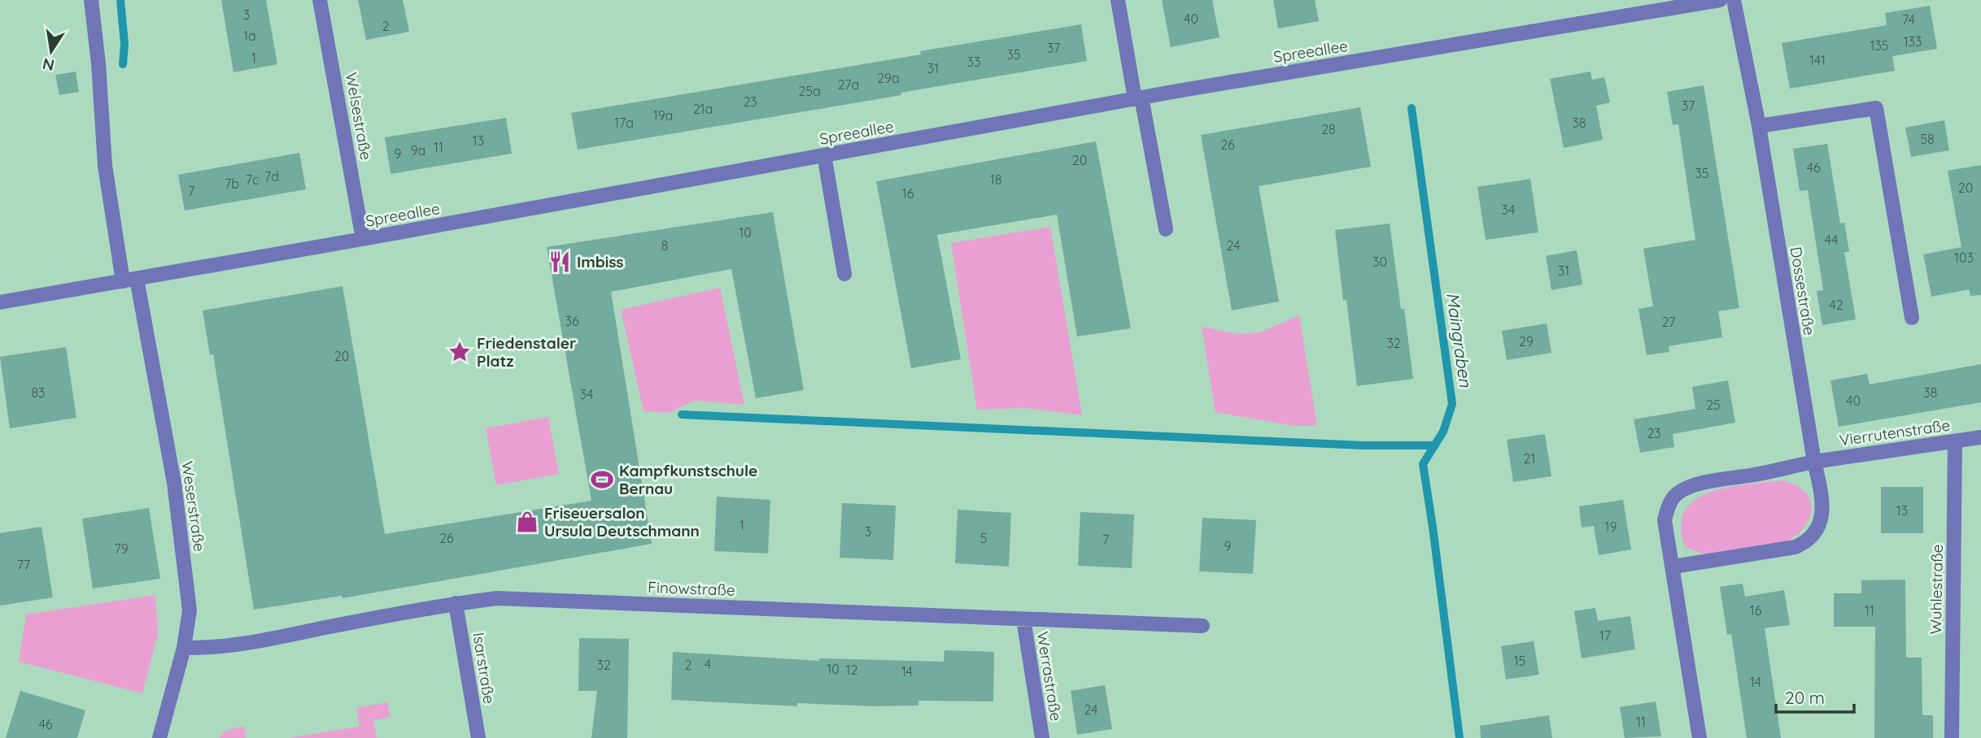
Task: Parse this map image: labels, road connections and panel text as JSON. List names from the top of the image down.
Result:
{
  "streets": {
    "street": [
      "Spreeallee",
      "Welsestraße",
      "Dossestraße",
      "Vierrutenstraße",
      "Weserstraße",
      "Finowstraße",
      "Wuhlestraße",
      "Isarstraße",
      "Werrastraße"
    ]
  },
  "crossings": [
    ["Spreeallee", "Welsestraße"],
    ["Spreeallee", "Weserstraße"],
    ["Dossestraße", "Vierrutenstraße"],
    ["Vierrutenstraße", "Wuhlestraße"],
    ["Weserstraße", "Finowstraße"],
    ["Finowstraße", "Isarstraße"],
    ["Finowstraße", "Werrastraße"]
  ],
  "water": ["Maingraben"],
  "places": {
    "restaurant": ["Imbiss"],
    "place": ["Friedenstaler Platz"],
    "sports": ["Kampfkunstschule Bernau"],
    "shop": ["Friseuersalon Ursula Deutschmann"]
  },
  "house_numbers": [
    "3",
    "40",
    "74",
    "2",
    "1a",
    "133",
    "135",
    "37",
    "35",
    "1",
    "141",
    "33",
    "31",
    "29a",
    "27a",
    "25a",
    "23",
    "37",
    "21a",
    "19a",
    "17a",
    "38",
    "28",
    "58",
    "13",
    "26",
    "11",
    "9a",
    "9",
    "20",
    "46",
    "35",
    "7d",
    "7c",
    "18",
    "7b",
    "20",
    "7",
    "16",
    "34",
    "10",
    "44",
    "8",
    "24",
    "103",
    "30",
    "31",
    "42",
    "36",
    "27",
    "29",
    "32",
    "20",
    "83",
    "38",
    "34",
    "40",
    "25",
    "23",
    "21",
    "13",
    "1",
    "19",
    "3",
    "26",
    "5",
    "7",
    "9",
    "79",
    "77",
    "16",
    "11",
    "17",
    "15",
    "4",
    "32",
    "2",
    "10",
    "12",
    "14",
    "14",
    "24",
    "11",
    "46"
  ],
  "scale_bar": "20 m",
  "north": "bottom"
}
